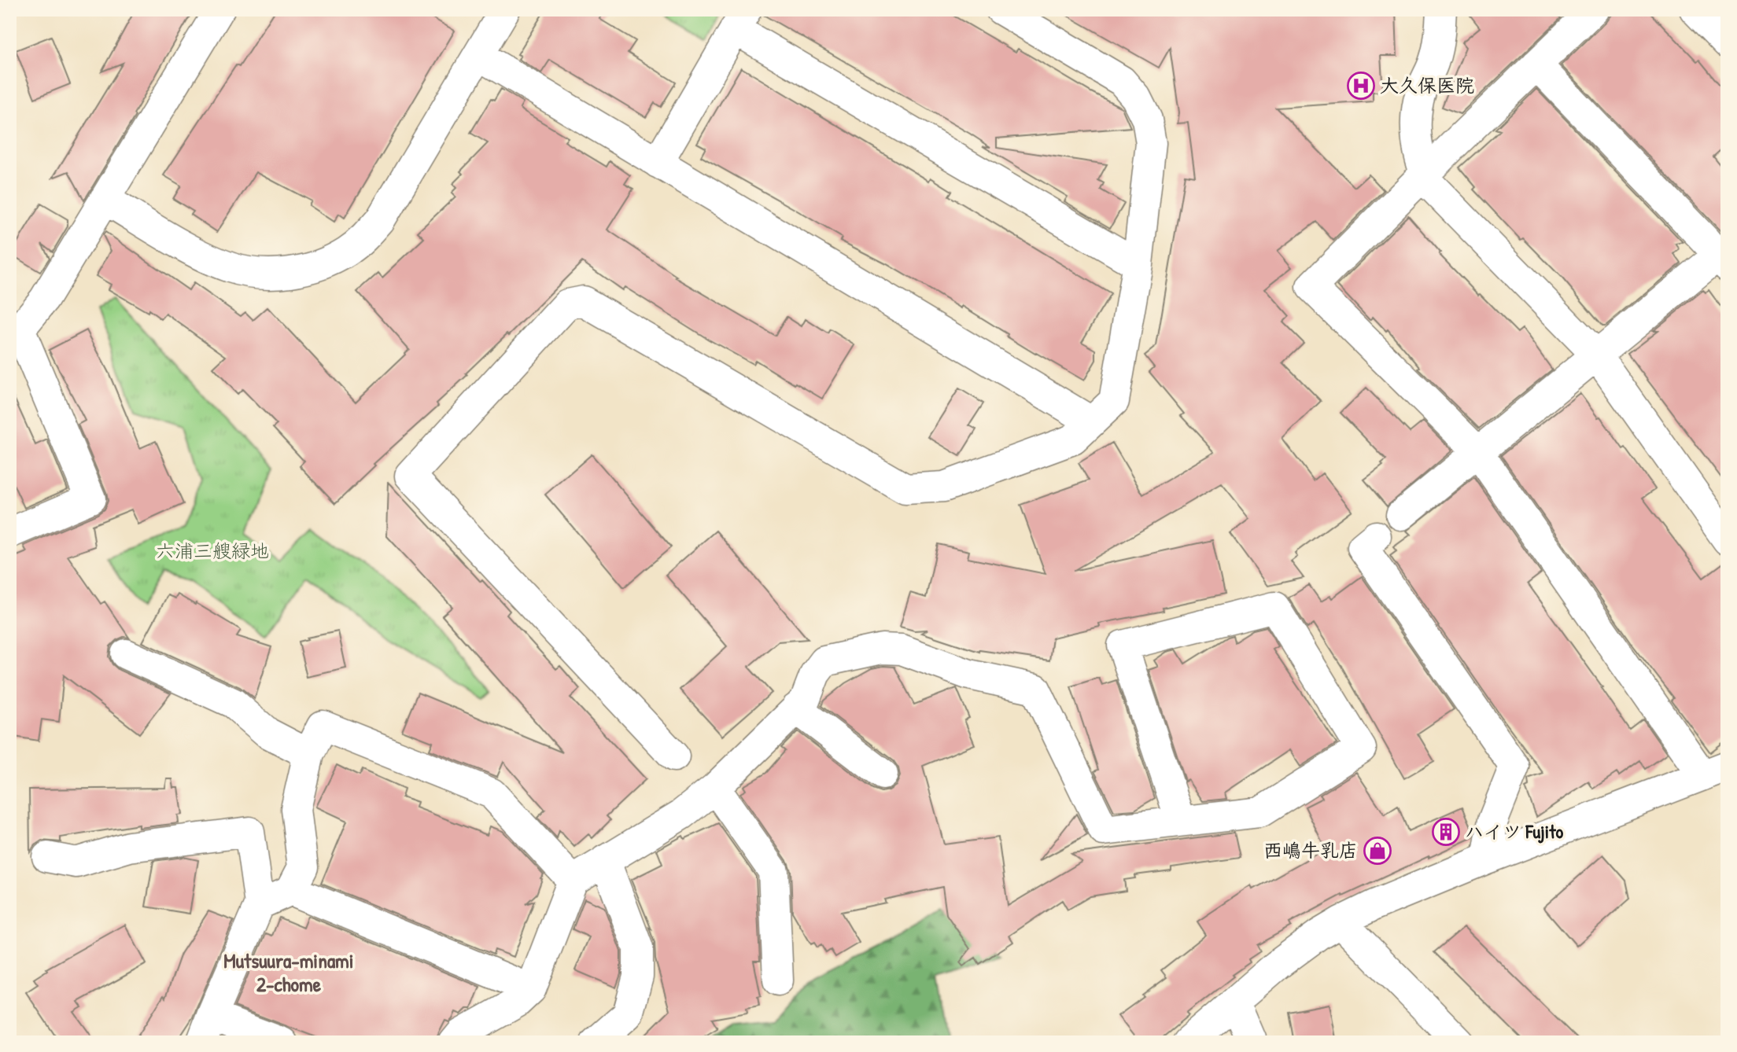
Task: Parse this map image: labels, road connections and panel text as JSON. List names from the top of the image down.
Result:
{
  "districts": ["Mutsuura-minami 2-chome"],
  "parks": ["六浦三艘緑地"],
  "places": {
    "hospital": ["大久保医院"],
    "building": ["ハイツ Fujito"],
    "shop": ["西嶋牛乳店"]
  }
}
